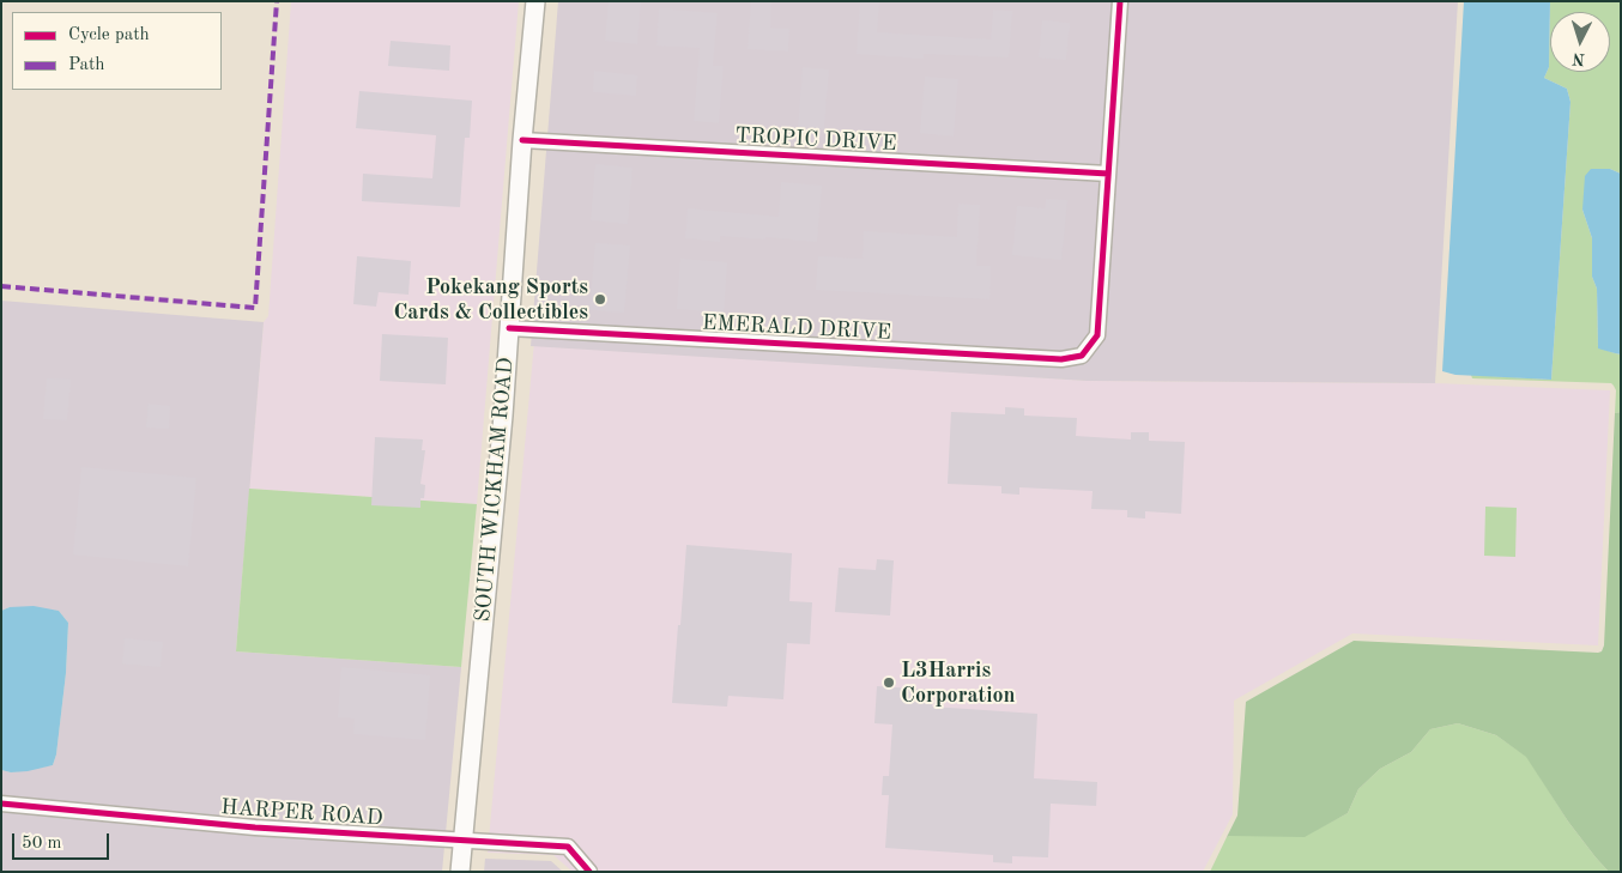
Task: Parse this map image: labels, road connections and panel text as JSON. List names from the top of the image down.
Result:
{
  "streets": {
    "main road": ["SOUTH WICKHAM ROAD"],
    "street": ["TROPIC DRIVE", "EMERALD DRIVE", "HARPER ROAD"]
  },
  "crossings": [
    ["TROPIC DRIVE", "EMERALD DRIVE"],
    ["TROPIC DRIVE", "SOUTH WICKHAM ROAD"],
    ["EMERALD DRIVE", "SOUTH WICKHAM ROAD"],
    ["SOUTH WICKHAM ROAD", "HARPER ROAD"]
  ],
  "places": ["Pokekang Sports Cards & Collectibles", "L3Harris Corporation"],
  "legend": ["Cycle path", "Path"],
  "scale_bar": "50 m",
  "north": "bottom"
}
